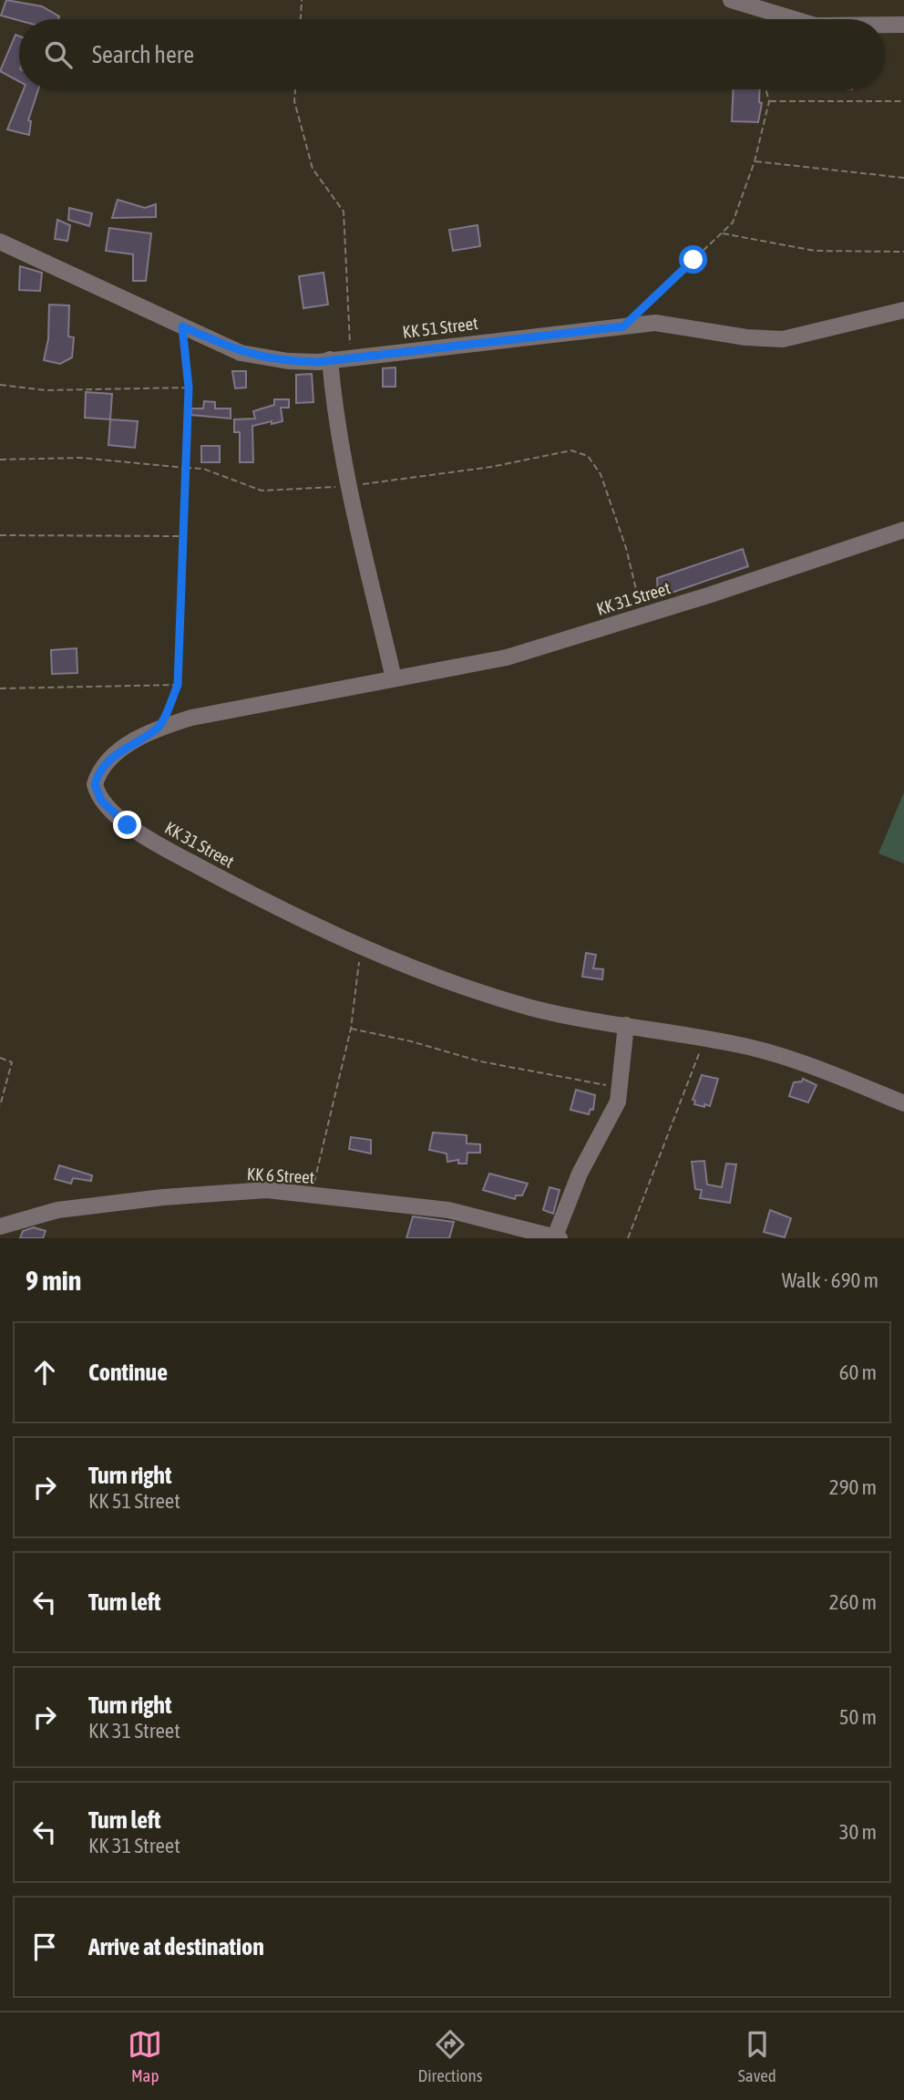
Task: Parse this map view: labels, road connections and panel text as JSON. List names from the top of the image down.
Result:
{
  "streets": {
    "street": ["KK 51 Street", "KK 31 Street", "KK 6 Street"]
  },
  "page": {
    "search": "Search here",
    "heading": ["9 min", "Walk · 690 m"],
    "list": [
      ["Continue", "60 m"],
      ["Turn right", "KK 51 Street", "290 m"],
      ["Turn left", "260 m"],
      ["Turn right", "KK 31 Street", "50 m"],
      ["Turn left", "KK 31 Street", "30 m"],
      "Arrive at destination"
    ],
    "nav": ["Map", "Directions", "Saved"]
  }
}
